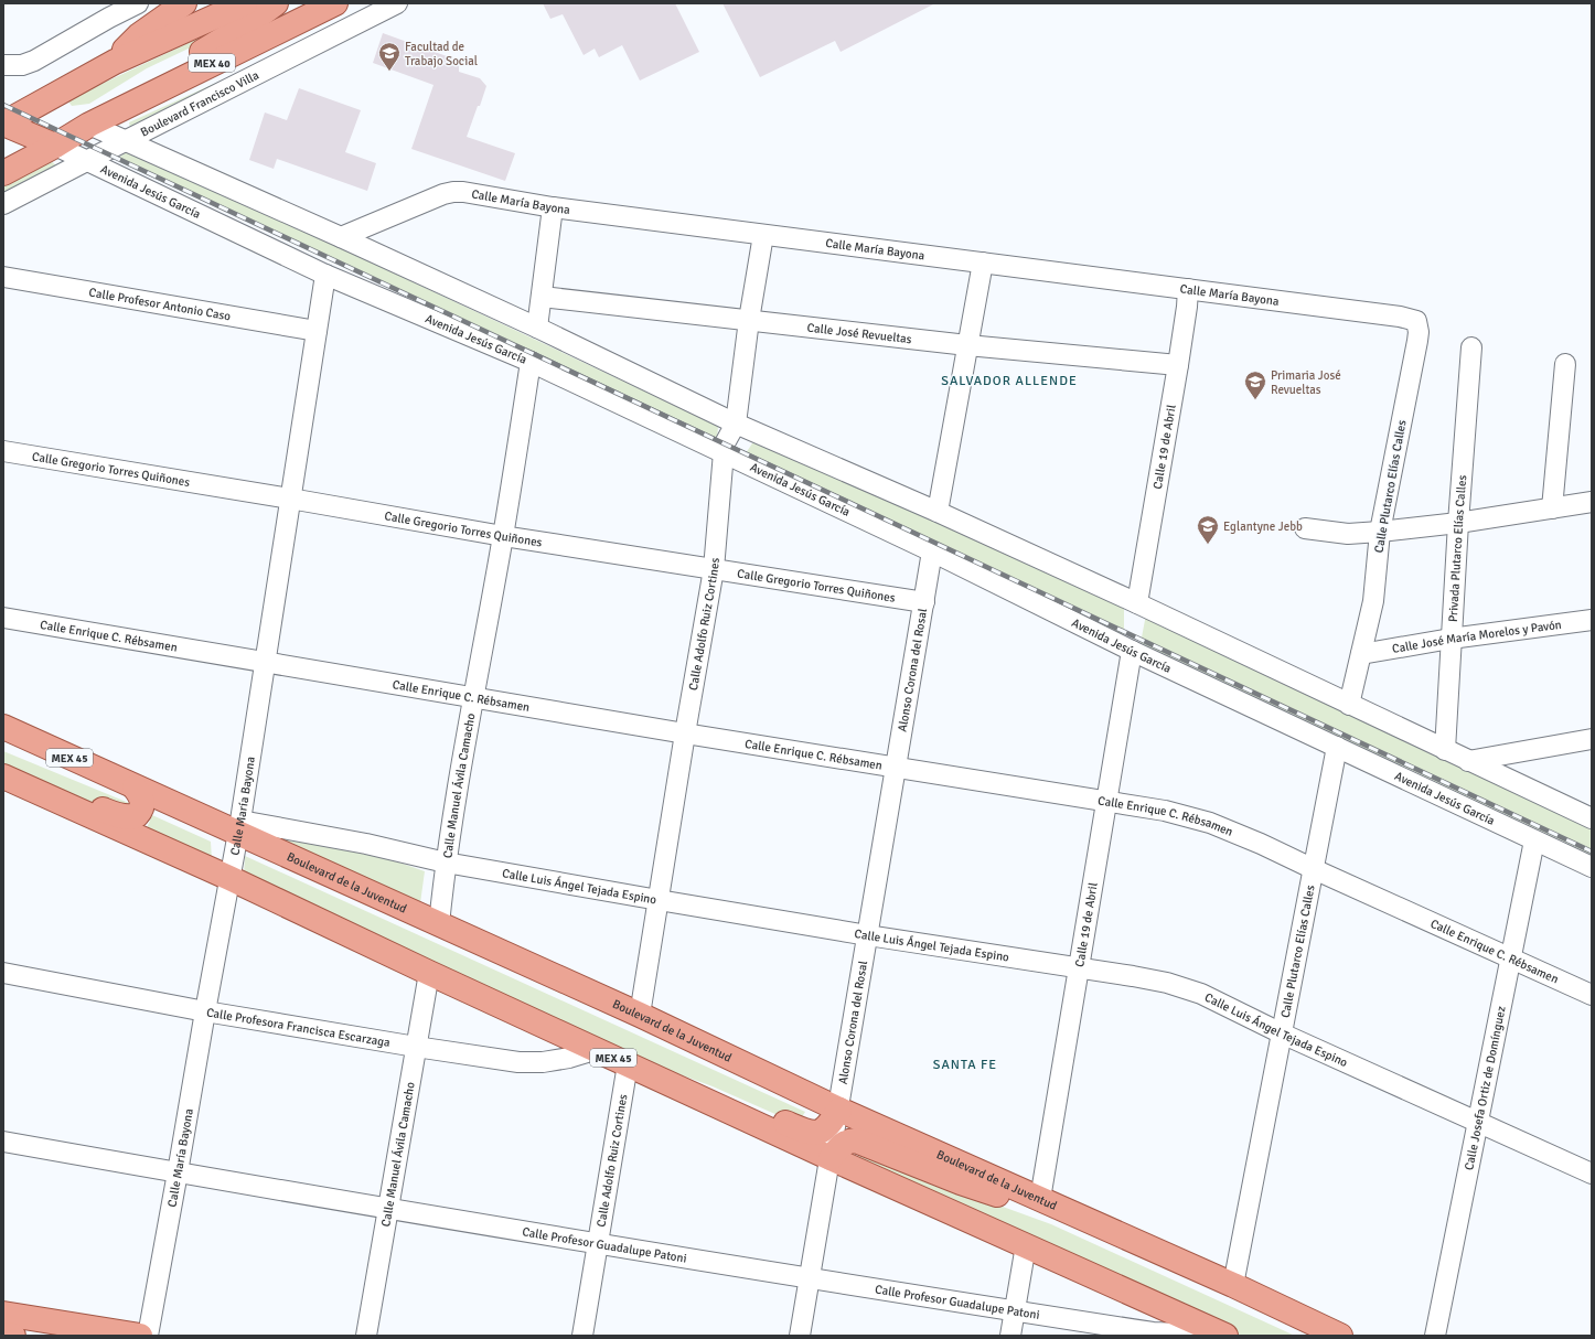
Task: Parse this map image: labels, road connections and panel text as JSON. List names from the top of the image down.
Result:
{
  "streets": {
    "main road": [
      "MEX 40",
      "Avenida Jesús García",
      "MEX 45",
      "Boulevard de la Juventud"
    ],
    "street": [
      "Boulevard Francisco Villa",
      "Calle María Bayona",
      "Calle Profesor Antonio Caso",
      "Calle José Revueltas",
      "Calle 19 de Abril",
      "Calle Gregorio Torres Quiñones",
      "Calle Plutarco Elías Calles",
      "Privada Plutarco Elías Calles",
      "Calle Adolfo Ruiz Cortines",
      "Calle Enrique C. Rébsamen",
      "Calle José María Morelos y Pavón",
      "Alonso Corona del Rosal",
      "Calle Manuel Ávila Camacho",
      "Calle Luis Ángel Tejada Espino",
      "Calle Profesora Francisca Escarzaga",
      "Calle Josefa Ortiz de Domínguez",
      "Calle Profesor Guadalupe Patoni"
    ]
  },
  "crossings": [
    ["MEX 40", "Avenida Jesús García"],
    ["Boulevard Francisco Villa", "Avenida Jesús García"],
    ["Avenida Jesús García", "Calle María Bayona"],
    ["Avenida Jesús García", "Calle 19 de Abril"],
    ["Avenida Jesús García", "Calle Plutarco Elías Calles"],
    ["Avenida Jesús García", "Calle Adolfo Ruiz Cortines"],
    ["Avenida Jesús García", "Alonso Corona del Rosal"],
    ["Avenida Jesús García", "Calle Manuel Ávila Camacho"],
    ["Avenida Jesús García", "Calle Josefa Ortiz de Domínguez"],
    ["Calle María Bayona", "Calle Profesor Antonio Caso"],
    ["Calle María Bayona", "Calle 19 de Abril"],
    ["Calle María Bayona", "Calle Gregorio Torres Quiñones"],
    ["Calle María Bayona", "Calle Plutarco Elías Calles"],
    ["Calle María Bayona", "Calle Adolfo Ruiz Cortines"],
    ["Calle María Bayona", "Calle Enrique C. Rébsamen"],
    ["Calle María Bayona", "MEX 45"],
    ["Calle María Bayona", "Boulevard de la Juventud"],
    ["Calle María Bayona", "Calle Luis Ángel Tejada Espino"],
    ["Calle María Bayona", "Calle Profesora Francisca Escarzaga"],
    ["Calle María Bayona", "Calle Profesor Guadalupe Patoni"],
    ["Calle José Revueltas", "Calle 19 de Abril"],
    ["Calle José Revueltas", "Calle Adolfo Ruiz Cortines"],
    ["Calle 19 de Abril", "Calle Enrique C. Rébsamen"],
    ["Calle 19 de Abril", "Boulevard de la Juventud"],
    ["Calle 19 de Abril", "Calle Luis Ángel Tejada Espino"],
    ["Calle Gregorio Torres Quiñones", "Calle Adolfo Ruiz Cortines"],
    ["Calle Gregorio Torres Quiñones", "Alonso Corona del Rosal"],
    ["Calle Gregorio Torres Quiñones", "Calle Manuel Ávila Camacho"],
    ["Calle Plutarco Elías Calles", "Calle Enrique C. Rébsamen"],
    ["Calle Plutarco Elías Calles", "Calle José María Morelos y Pavón"],
    ["Calle Plutarco Elías Calles", "Boulevard de la Juventud"],
    ["Calle Plutarco Elías Calles", "Calle Luis Ángel Tejada Espino"],
    ["Privada Plutarco Elías Calles", "Calle José María Morelos y Pavón"],
    ["Calle Adolfo Ruiz Cortines", "Calle Enrique C. Rébsamen"],
    ["Calle Adolfo Ruiz Cortines", "MEX 45"],
    ["Calle Adolfo Ruiz Cortines", "Boulevard de la Juventud"],
    ["Calle Adolfo Ruiz Cortines", "Calle Luis Ángel Tejada Espino"],
    ["Calle Adolfo Ruiz Cortines", "Calle Profesor Guadalupe Patoni"],
    ["Calle Enrique C. Rébsamen", "Alonso Corona del Rosal"],
    ["Calle Enrique C. Rébsamen", "Calle Manuel Ávila Camacho"],
    ["Calle Enrique C. Rébsamen", "Calle Josefa Ortiz de Domínguez"],
    ["Alonso Corona del Rosal", "MEX 45"],
    ["Alonso Corona del Rosal", "Boulevard de la Juventud"],
    ["Alonso Corona del Rosal", "Calle Luis Ángel Tejada Espino"],
    ["Alonso Corona del Rosal", "Calle Profesor Guadalupe Patoni"],
    ["MEX 45", "Calle Manuel Ávila Camacho"],
    ["MEX 45", "Calle Profesora Francisca Escarzaga"],
    ["MEX 45", "Calle Profesor Guadalupe Patoni"],
    ["Calle Manuel Ávila Camacho", "Boulevard de la Juventud"],
    ["Calle Manuel Ávila Camacho", "Calle Luis Ángel Tejada Espino"],
    ["Calle Manuel Ávila Camacho", "Calle Profesora Francisca Escarzaga"],
    ["Calle Manuel Ávila Camacho", "Calle Profesor Guadalupe Patoni"],
    ["Boulevard de la Juventud", "Calle Luis Ángel Tejada Espino"],
    ["Calle Luis Ángel Tejada Espino", "Calle Josefa Ortiz de Domínguez"]
  ],
  "districts": ["SALVADOR ALLENDE", "SANTA FE"],
  "places": {
    "school or university": ["Facultad de Trabajo Social", "Primaria José Revueltas", "Eglantyne Jebb"]
  }
}
